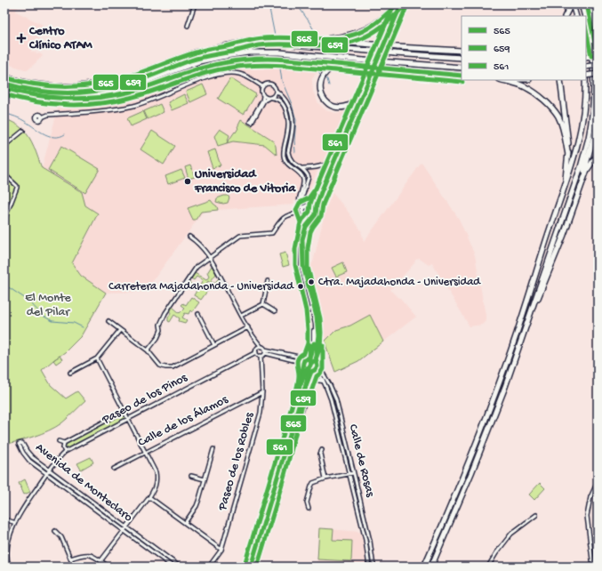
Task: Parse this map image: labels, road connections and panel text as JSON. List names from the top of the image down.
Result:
{
  "streets": {
    "street": [
      "Paseo de los Pinos",
      "Calle de los Álamos",
      "Calle de Rosas",
      "Paseo de los Robles",
      "Avenida de Monteclaro"
    ]
  },
  "crossings": [
    ["Paseo de los Pinos", "Paseo de los Robles"],
    ["Paseo de los Pinos", "Avenida de Monteclaro"],
    ["Calle de los Álamos", "Paseo de los Robles"]
  ],
  "parks": ["El Monte del Pilar"],
  "places": {
    "health": ["Centro Clínico ATAM"],
    "other": ["Universidad Francisco de Vitoria", "Ctra. Majadahonda - Universidad", "Carretera Majadahonda - Universidad"]
  },
  "lines": ["transit line 565", "transit line 561", "transit line 659"],
  "legend": ["565", "659", "561"]
}
